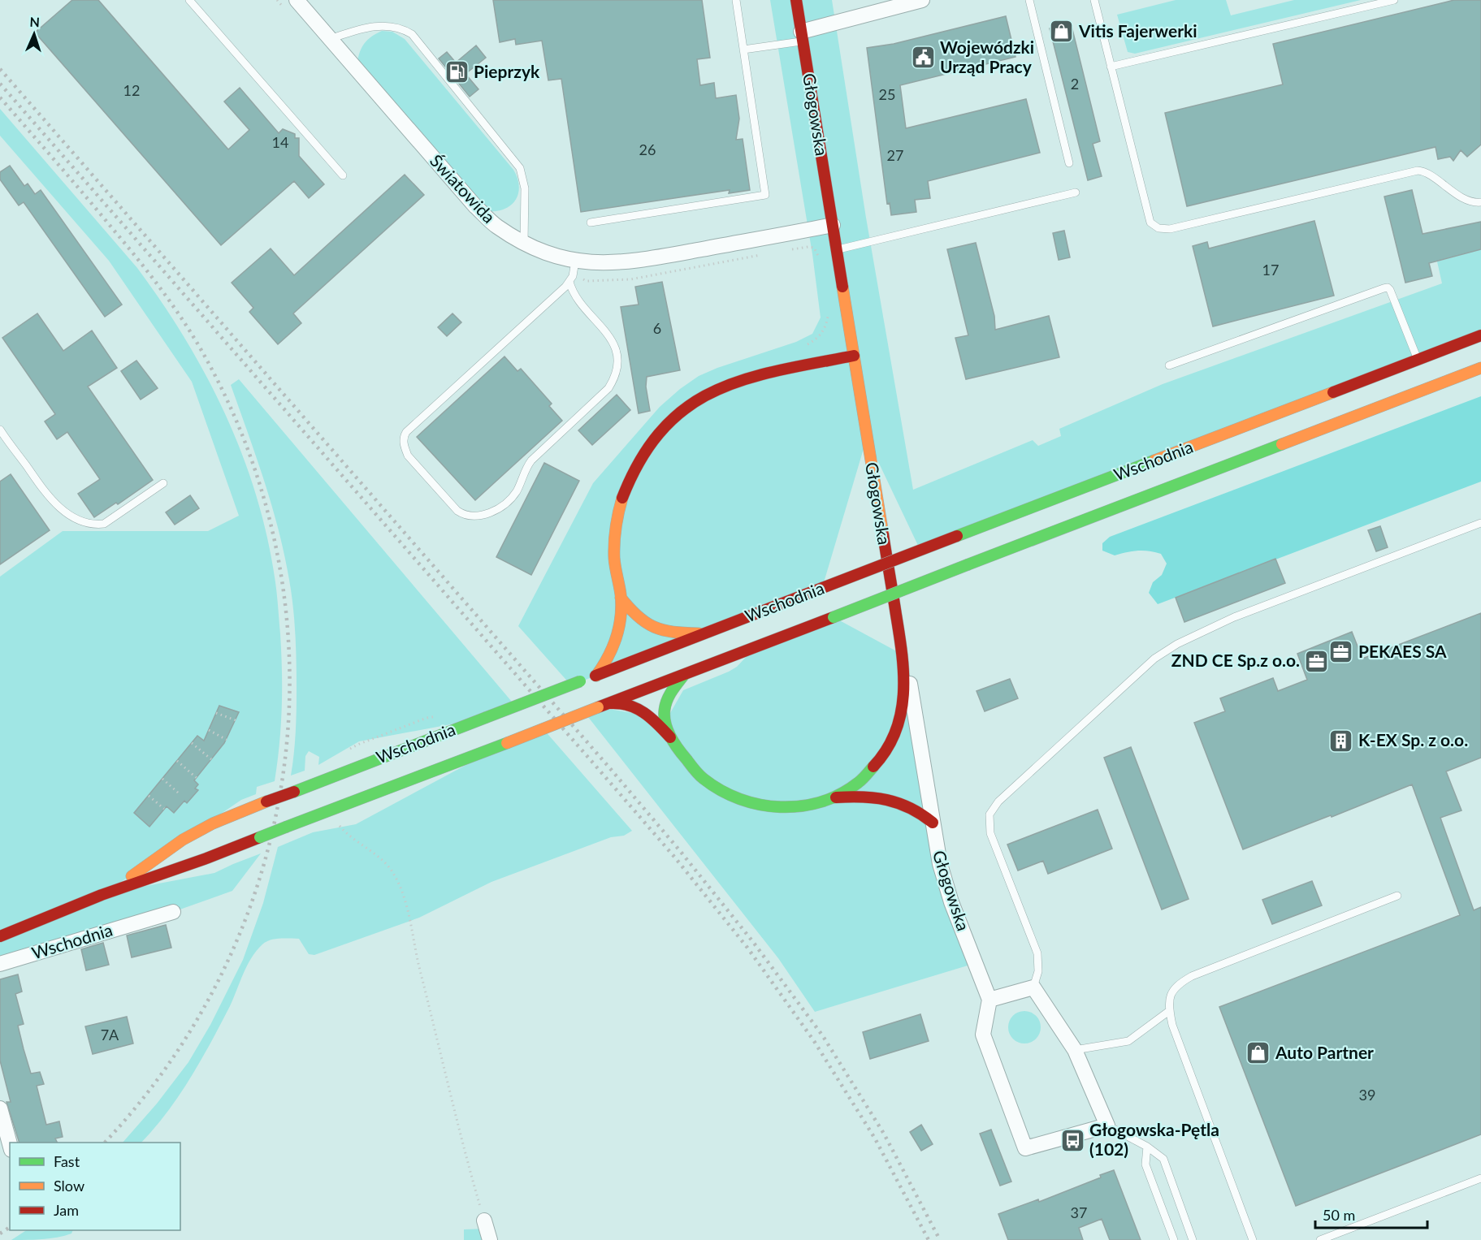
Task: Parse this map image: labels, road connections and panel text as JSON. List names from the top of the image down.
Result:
{
  "streets": {
    "street": ["Głogowska", "Światowida", "Wschodnia"]
  },
  "crossings": [
    ["Głogowska", "Światowida"]
  ],
  "places": {
    "shop": ["Vitis Fajerwerki", "Auto Partner"],
    "public building": ["Wojewódzki Urząd Pracy"],
    "fuel station": ["Pieprzyk"],
    "office": ["PEKAES SA", "ZND CE Sp.z o.o."],
    "building": ["K-EX Sp. z o.o."],
    "bus stop": ["Głogowska-Pętla (102)"]
  },
  "house_numbers": [
    "2",
    "12",
    "25",
    "14",
    "26",
    "27",
    "17",
    "6",
    "7A",
    "39",
    "37"
  ],
  "legend": ["Fast", "Slow", "Jam"],
  "scale_bar": "50 m",
  "north": "top"
}
